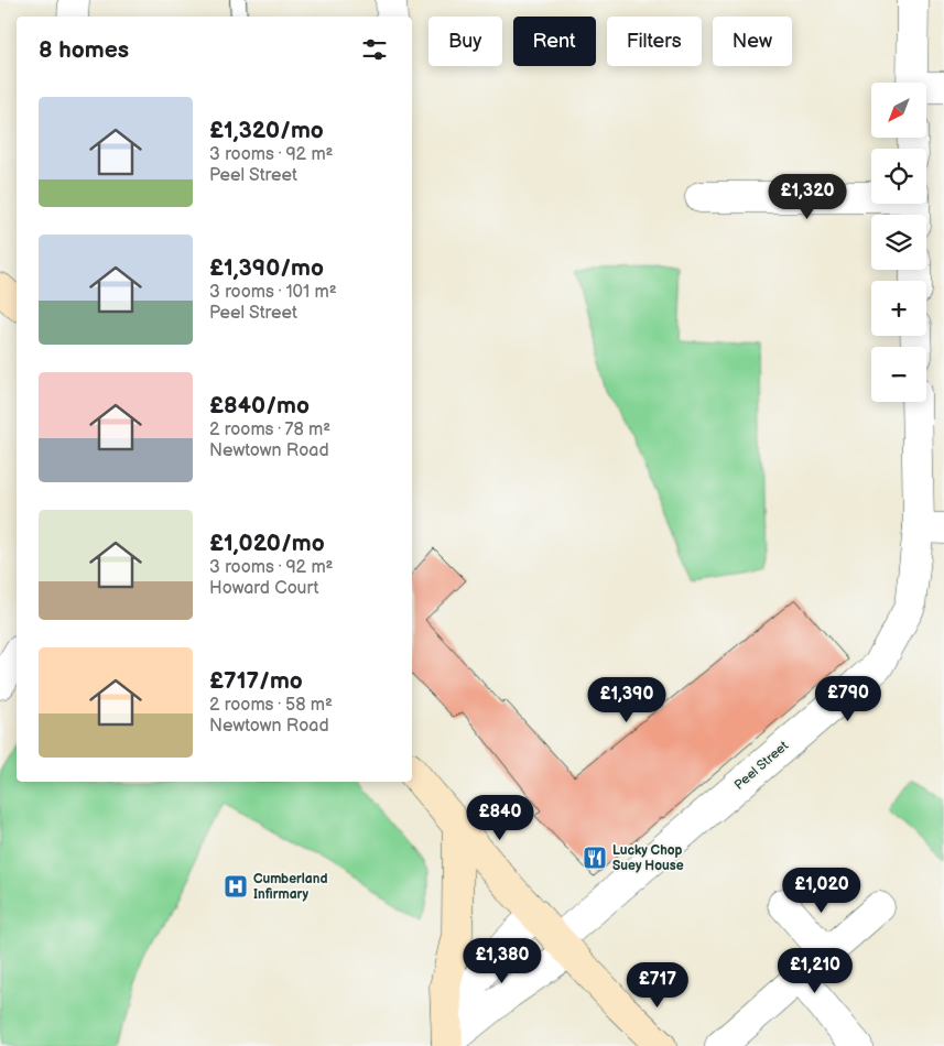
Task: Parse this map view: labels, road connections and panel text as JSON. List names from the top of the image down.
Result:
{
  "streets": {
    "street": ["Peel Street"]
  },
  "places": {
    "restaurant": ["Lucky Chop Suey House"],
    "hospital": ["Cumberland Infirmary"]
  },
  "north": "bottom left",
  "page": {
    "chip": [
      "Buy",
      "Rent",
      "Filters",
      "New"
    ],
    "heading": "8 homes",
    "map_buttons": ["+", "−"],
    "list": [
      {
        "name": "£1,320/mo",
        "note": "3 rooms · 92 m² · Peel Street"
      },
      {
        "name": "£1,390/mo",
        "note": "3 rooms · 101 m² · Peel Street"
      },
      {
        "name": "£840/mo",
        "note": "2 rooms · 78 m² · Newtown Road"
      },
      {
        "name": "£1,020/mo",
        "note": "3 rooms · 92 m² · Howard Court"
      },
      {
        "name": "£717/mo",
        "note": "2 rooms · 58 m² · Newtown Road"
      }
    ],
    "price": [
      "£1,320",
      "£790",
      "£1,390",
      "£840",
      "£1,020",
      "£1,380",
      "£1,210",
      "£717"
    ]
  }
}
